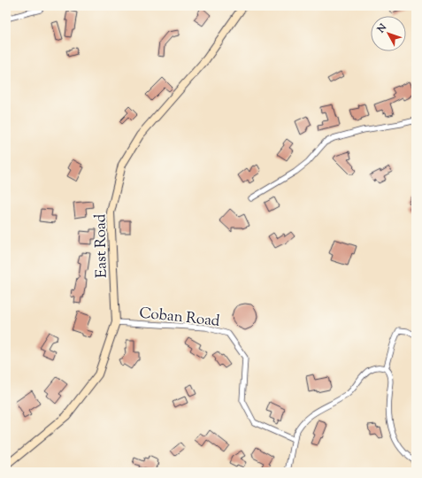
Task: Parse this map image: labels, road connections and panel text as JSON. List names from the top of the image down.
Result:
{
  "streets": {
    "street": ["East Road", "Coban Road"]
  },
  "crossings": [
    ["East Road", "Coban Road"]
  ],
  "north": "top left"
}
